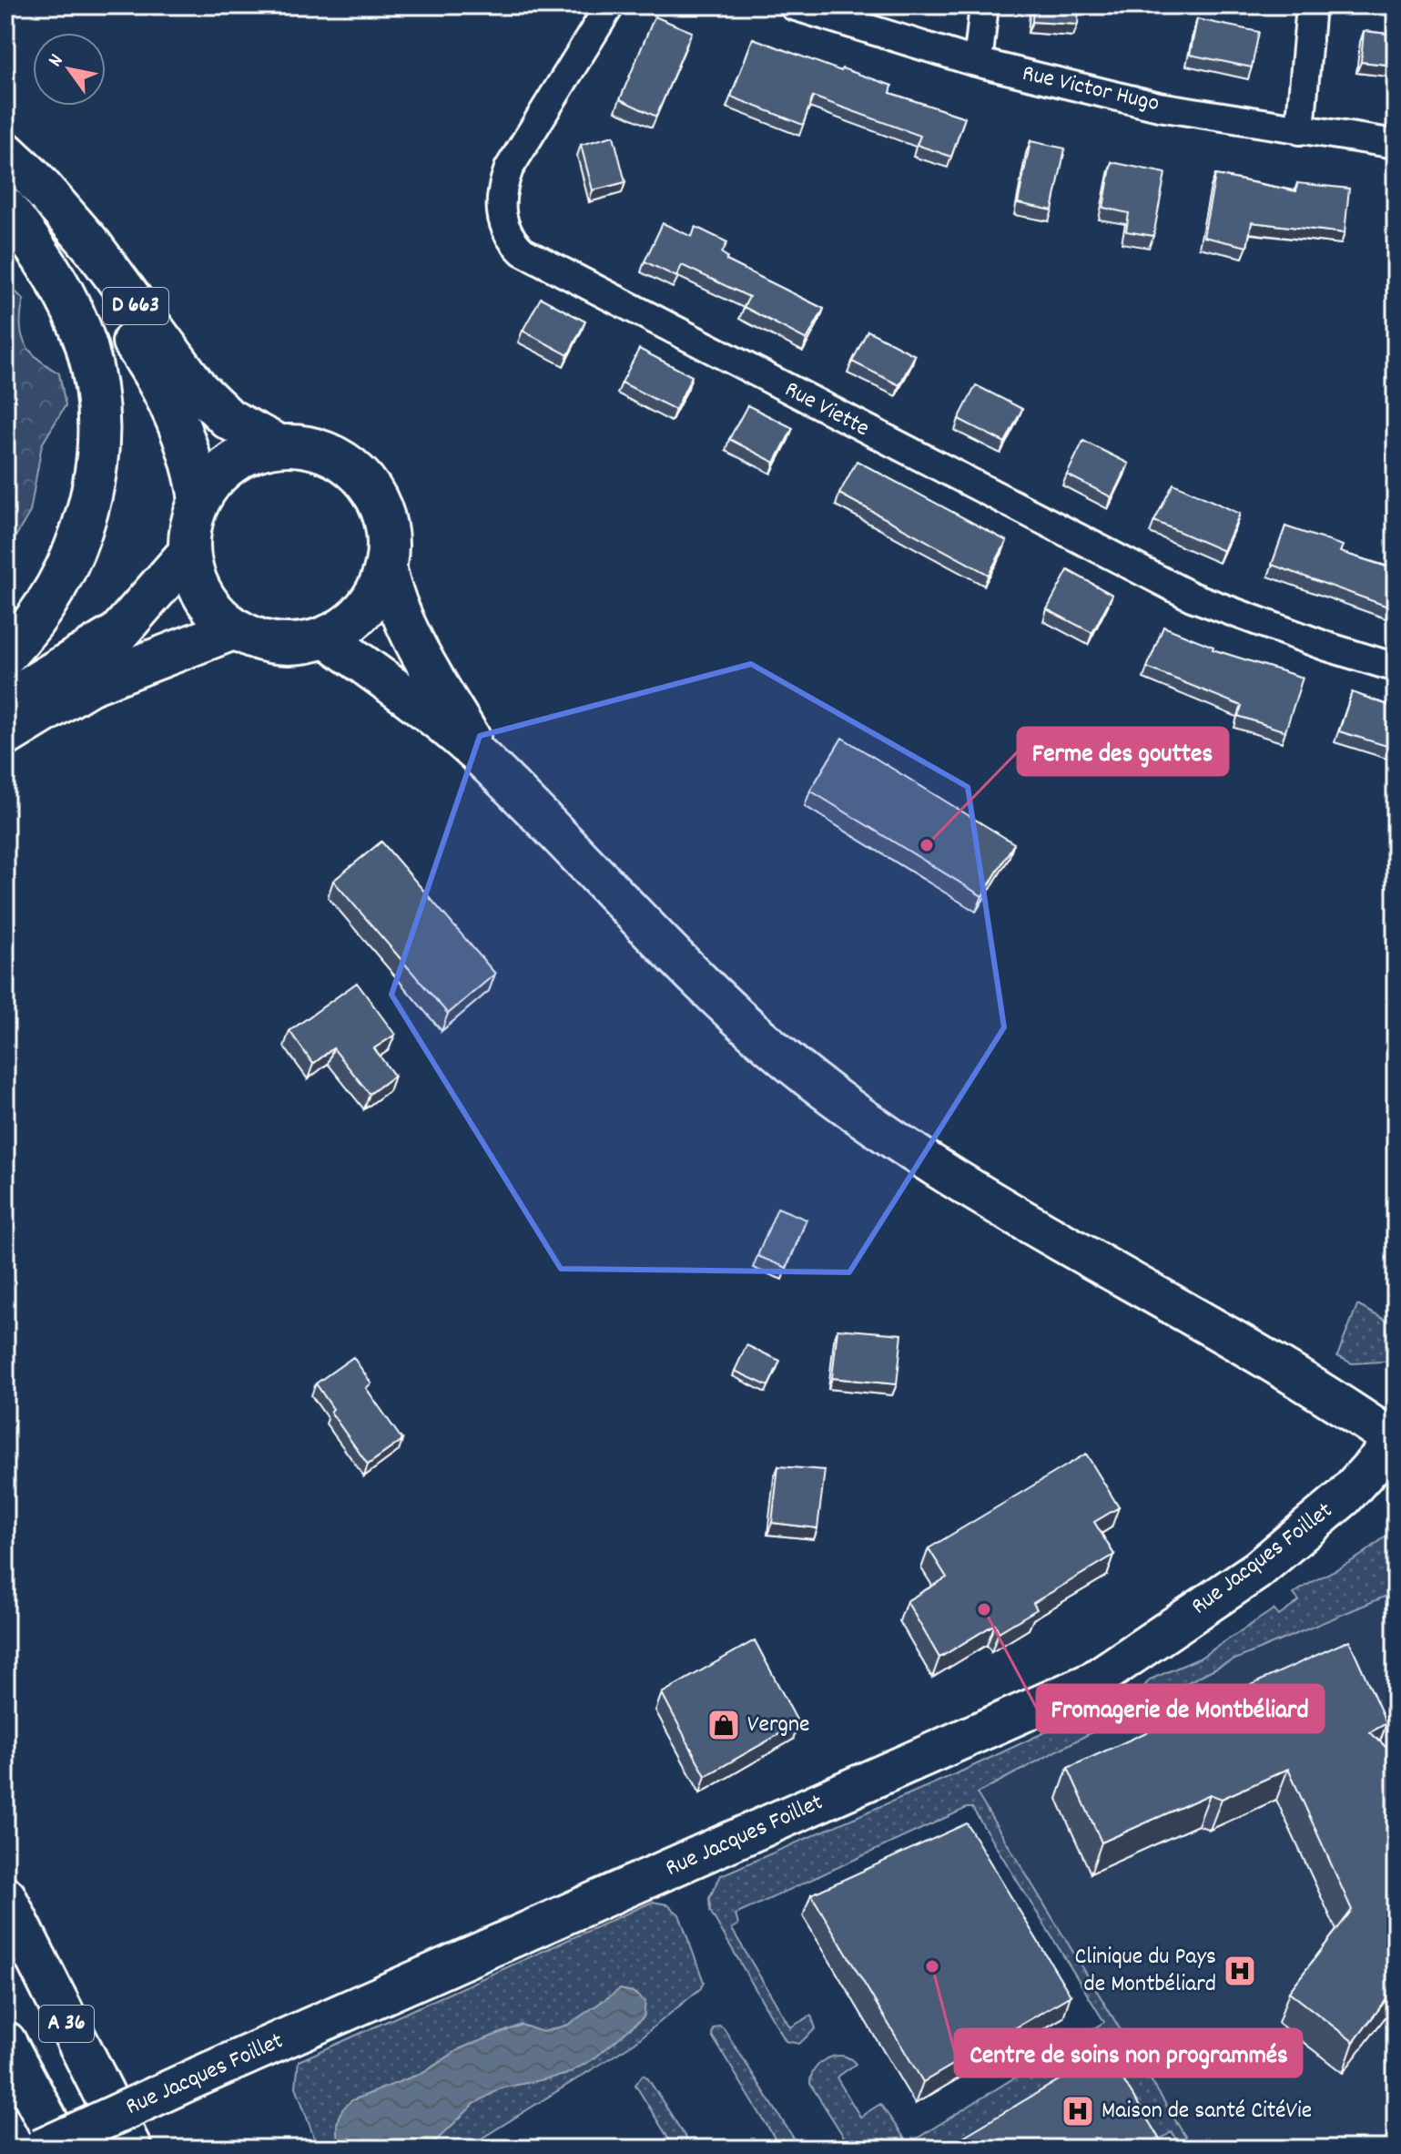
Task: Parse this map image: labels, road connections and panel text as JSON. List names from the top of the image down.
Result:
{
  "streets": {
    "main road": ["D 663", "Rue Jacques Foillet", "A 36"],
    "street": ["Rue Victor Hugo", "Rue Viette"]
  },
  "places": {
    "other": ["Ferme des gouttes", "Fromagerie de Montbéliard", "Centre de soins non programmés"],
    "shop": ["Vergne"],
    "hospital": ["Clinique du Pays de Montbéliard", "Maison de santé CitéVie"]
  },
  "north": "top left"
}
